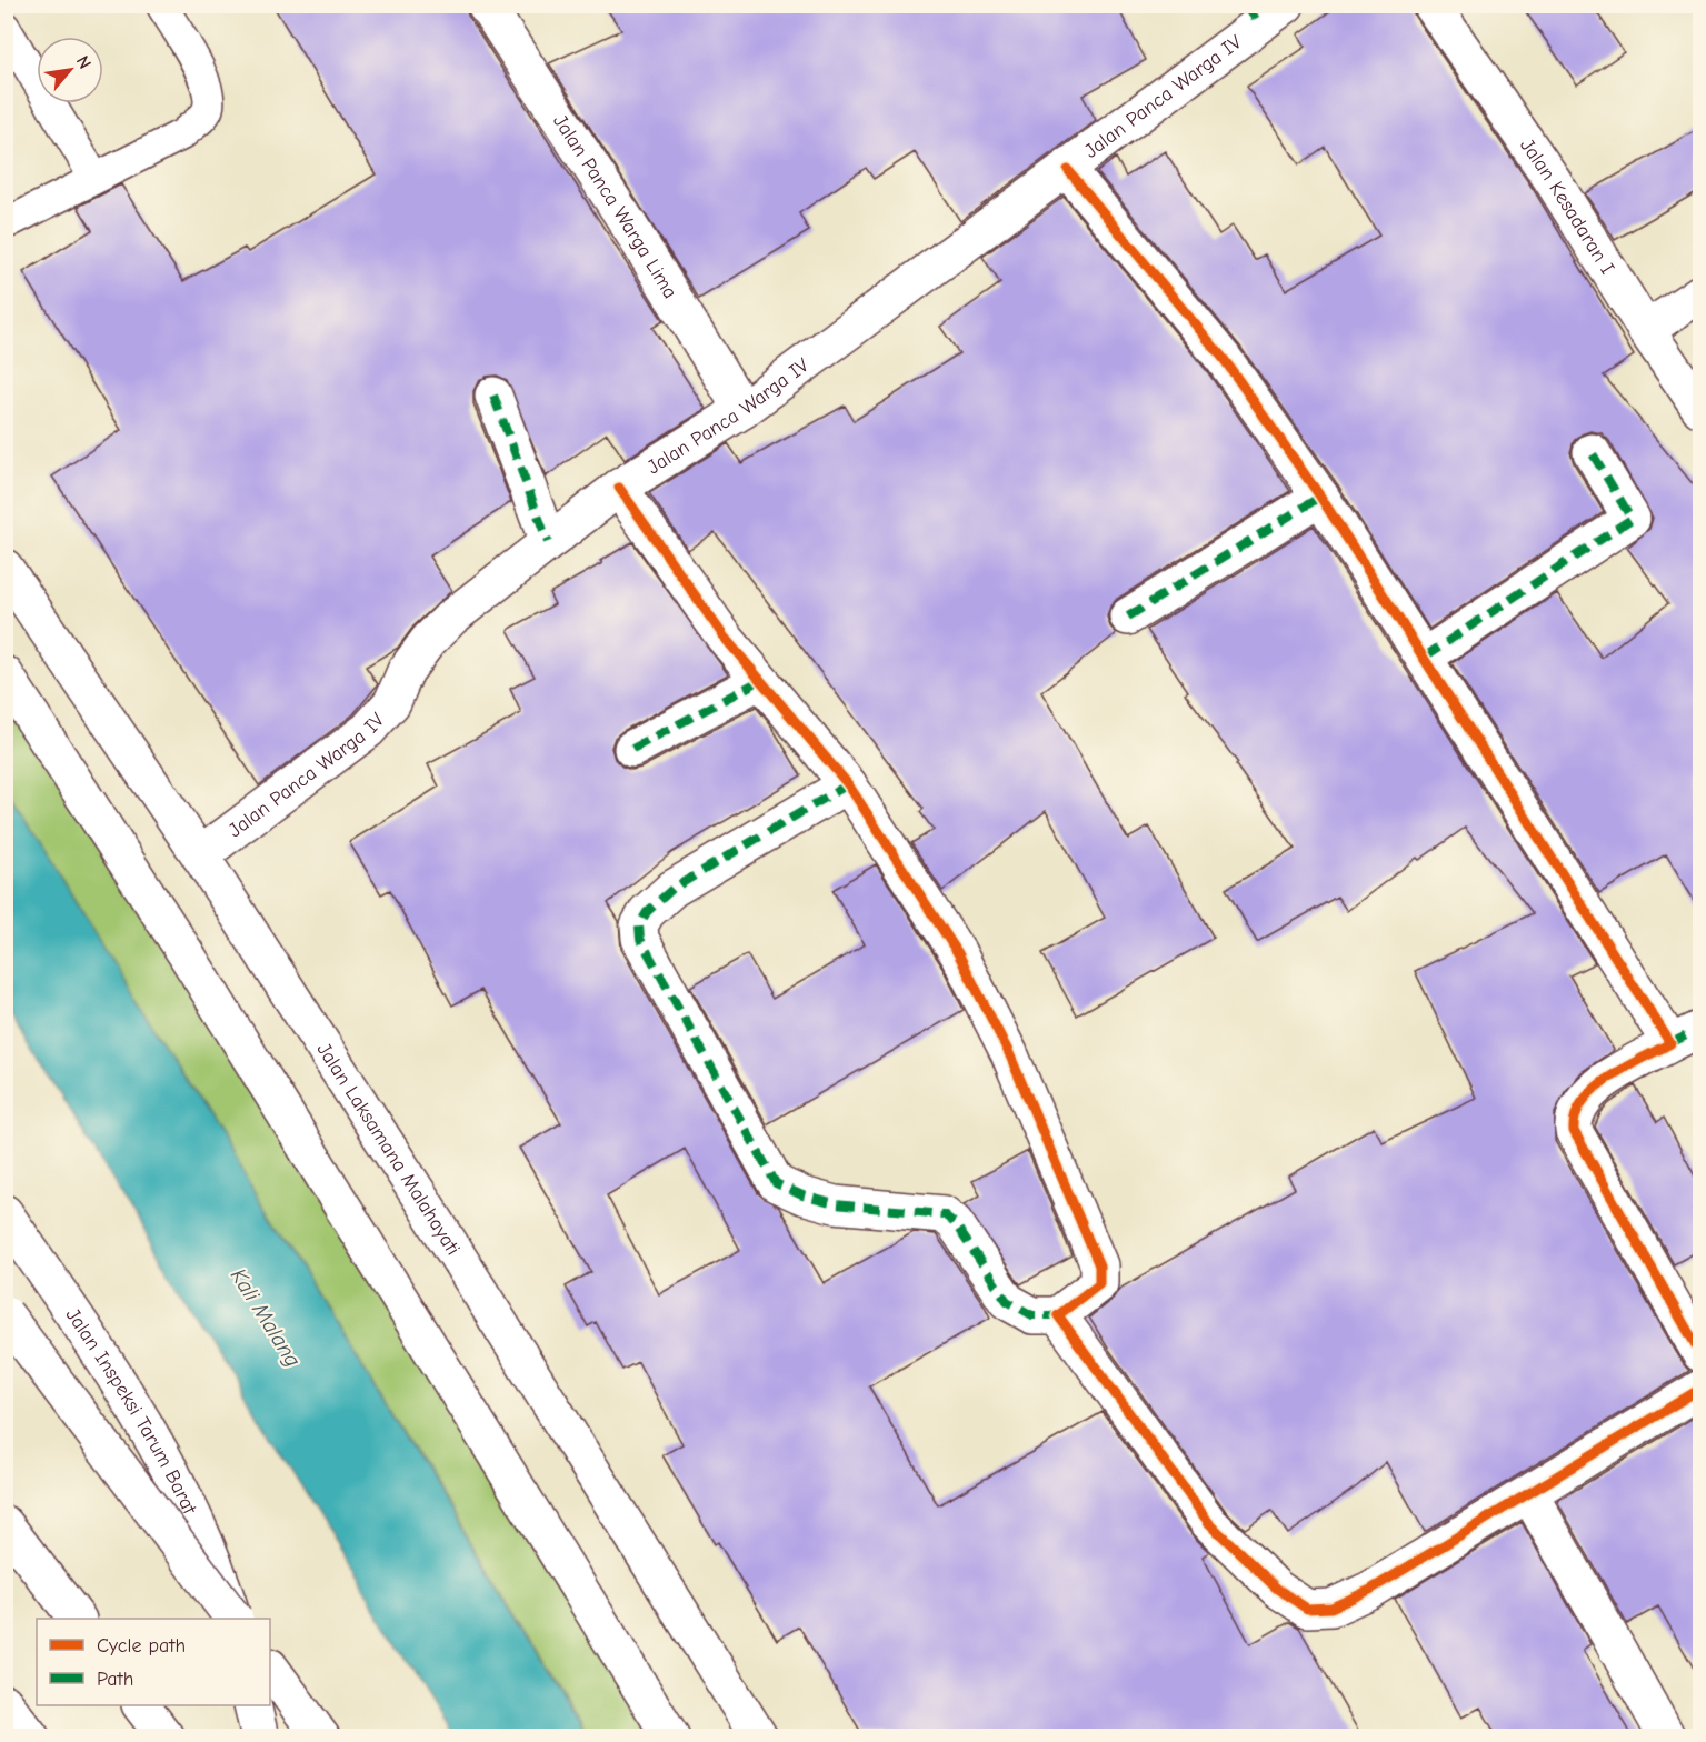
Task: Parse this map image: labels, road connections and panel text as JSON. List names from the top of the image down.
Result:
{
  "streets": {
    "main road": [
      "Jalan Panca Warga IV",
      "Jalan Panca Warga Lima",
      "Jalan Kesadaran I",
      "Jalan Laksamana Malahayati",
      "Jalan Inspeksi Tarum Barat"
    ]
  },
  "crossings": [
    ["Jalan Panca Warga IV", "Jalan Panca Warga Lima"],
    ["Jalan Panca Warga IV", "Jalan Laksamana Malahayati"]
  ],
  "water": ["Kali Malang"],
  "legend": ["Cycle path", "Path"],
  "north": "top right"
}
